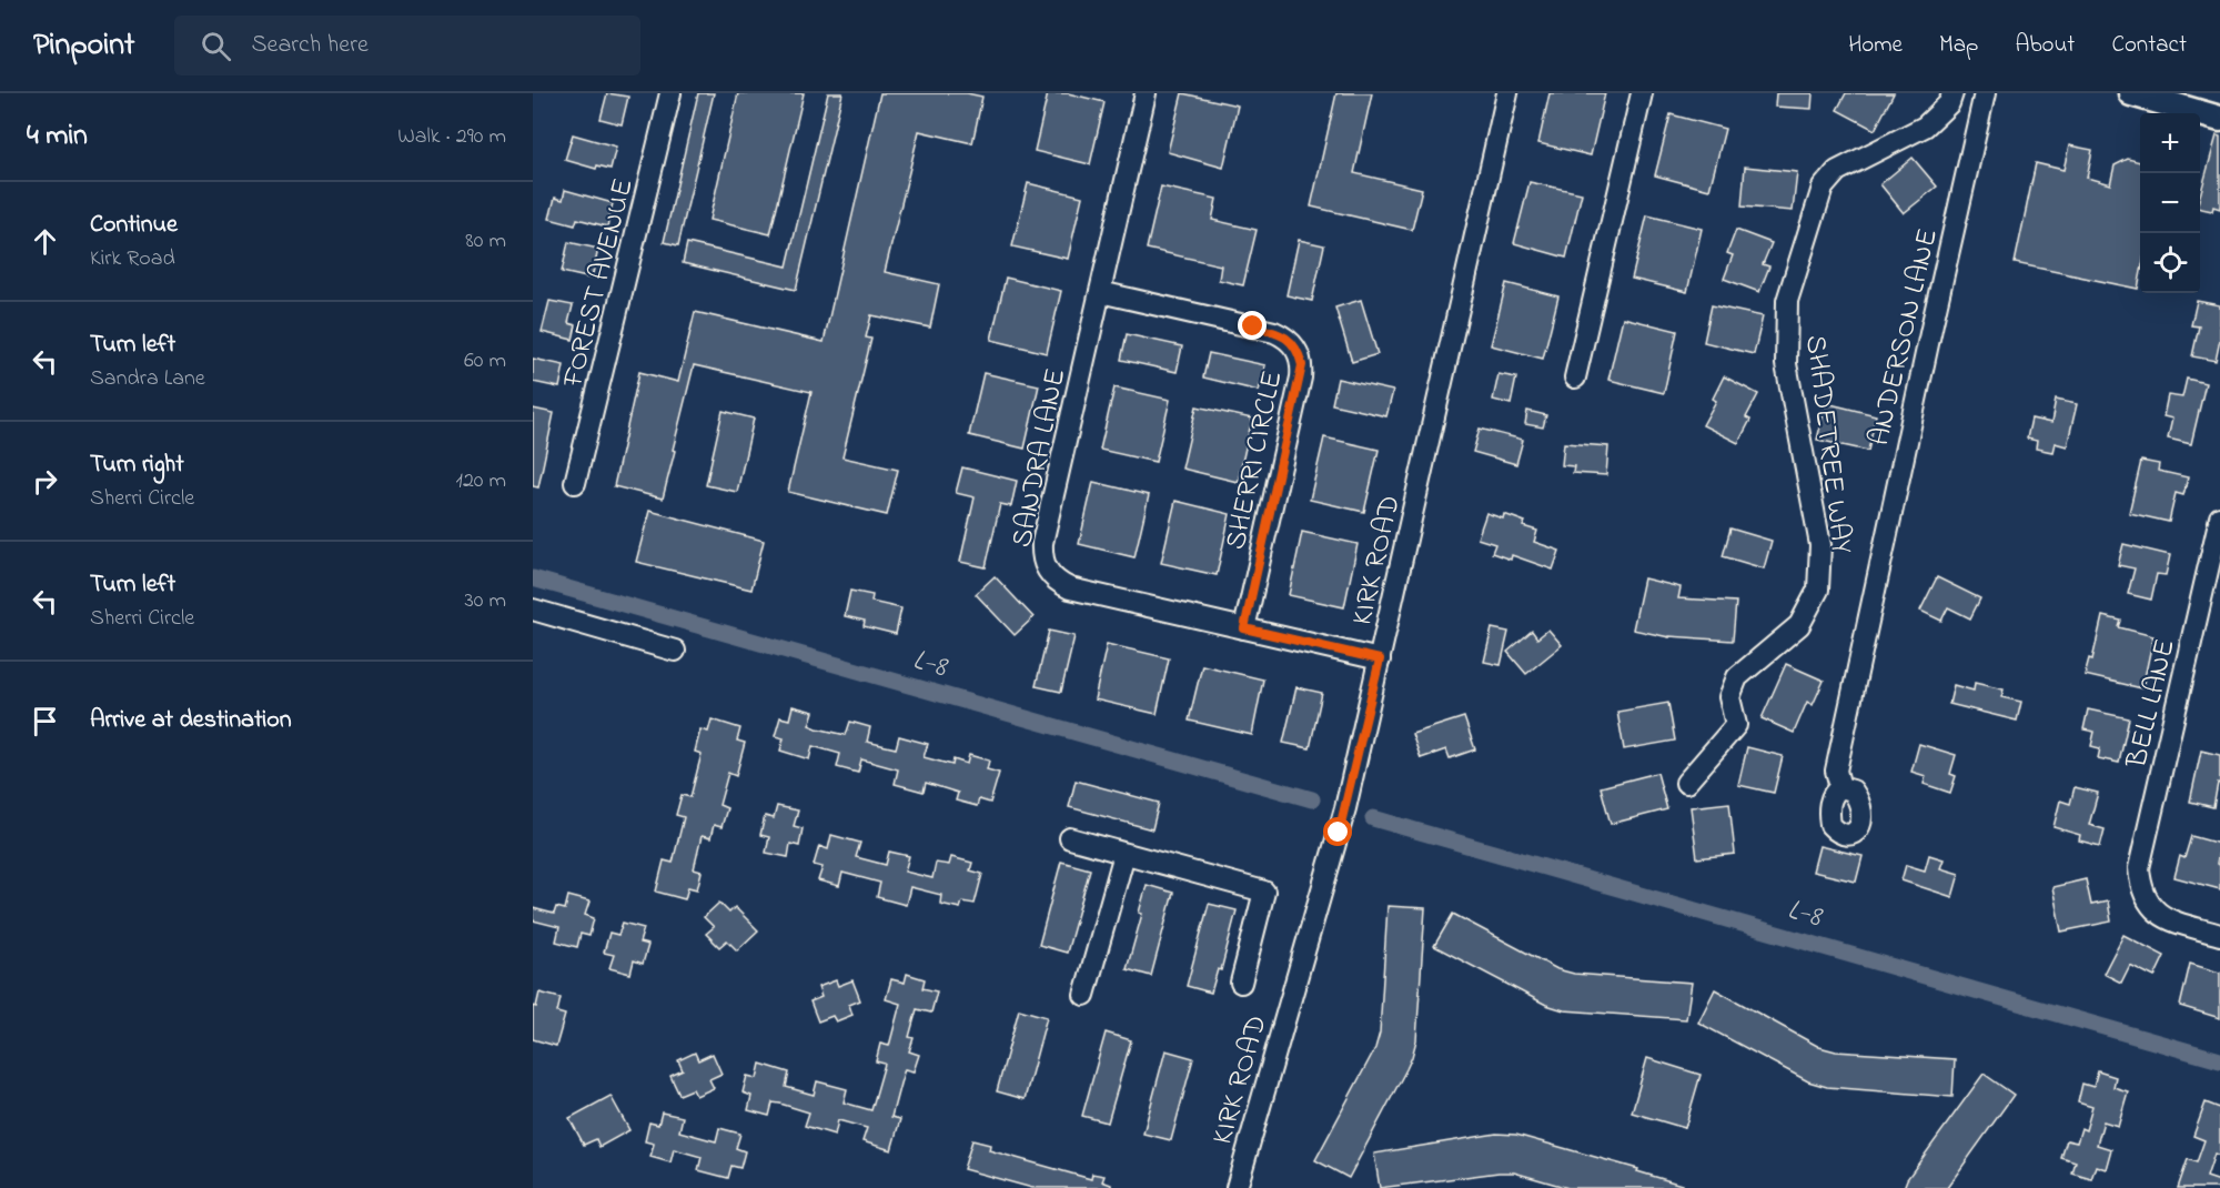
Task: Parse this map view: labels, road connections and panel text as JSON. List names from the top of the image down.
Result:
{
  "streets": {
    "street": [
      "FOREST AVENUE",
      "ANDERSON LANE",
      "SHADETREE WAY",
      "SANDRA LANE",
      "SHERRI CIRCLE",
      "KIRK ROAD",
      "BELL LANE"
    ]
  },
  "crossings": [
    ["SANDRA LANE", "SHERRI CIRCLE"],
    ["SANDRA LANE", "KIRK ROAD"]
  ],
  "water": ["L-8"],
  "page": {
    "header": "Pinpoint",
    "search": "Search here",
    "nav": [
      "Home",
      "Map",
      "About",
      "Contact"
    ],
    "heading": ["4 min", "Walk · 290 m"],
    "map_buttons": ["+", "−"],
    "list": [
      ["Continue", "Kirk Road", "80 m"],
      ["Turn left", "Sandra Lane", "60 m"],
      ["Turn right", "Sherri Circle", "120 m"],
      ["Turn left", "Sherri Circle", "30 m"],
      "Arrive at destination"
    ]
  }
}
